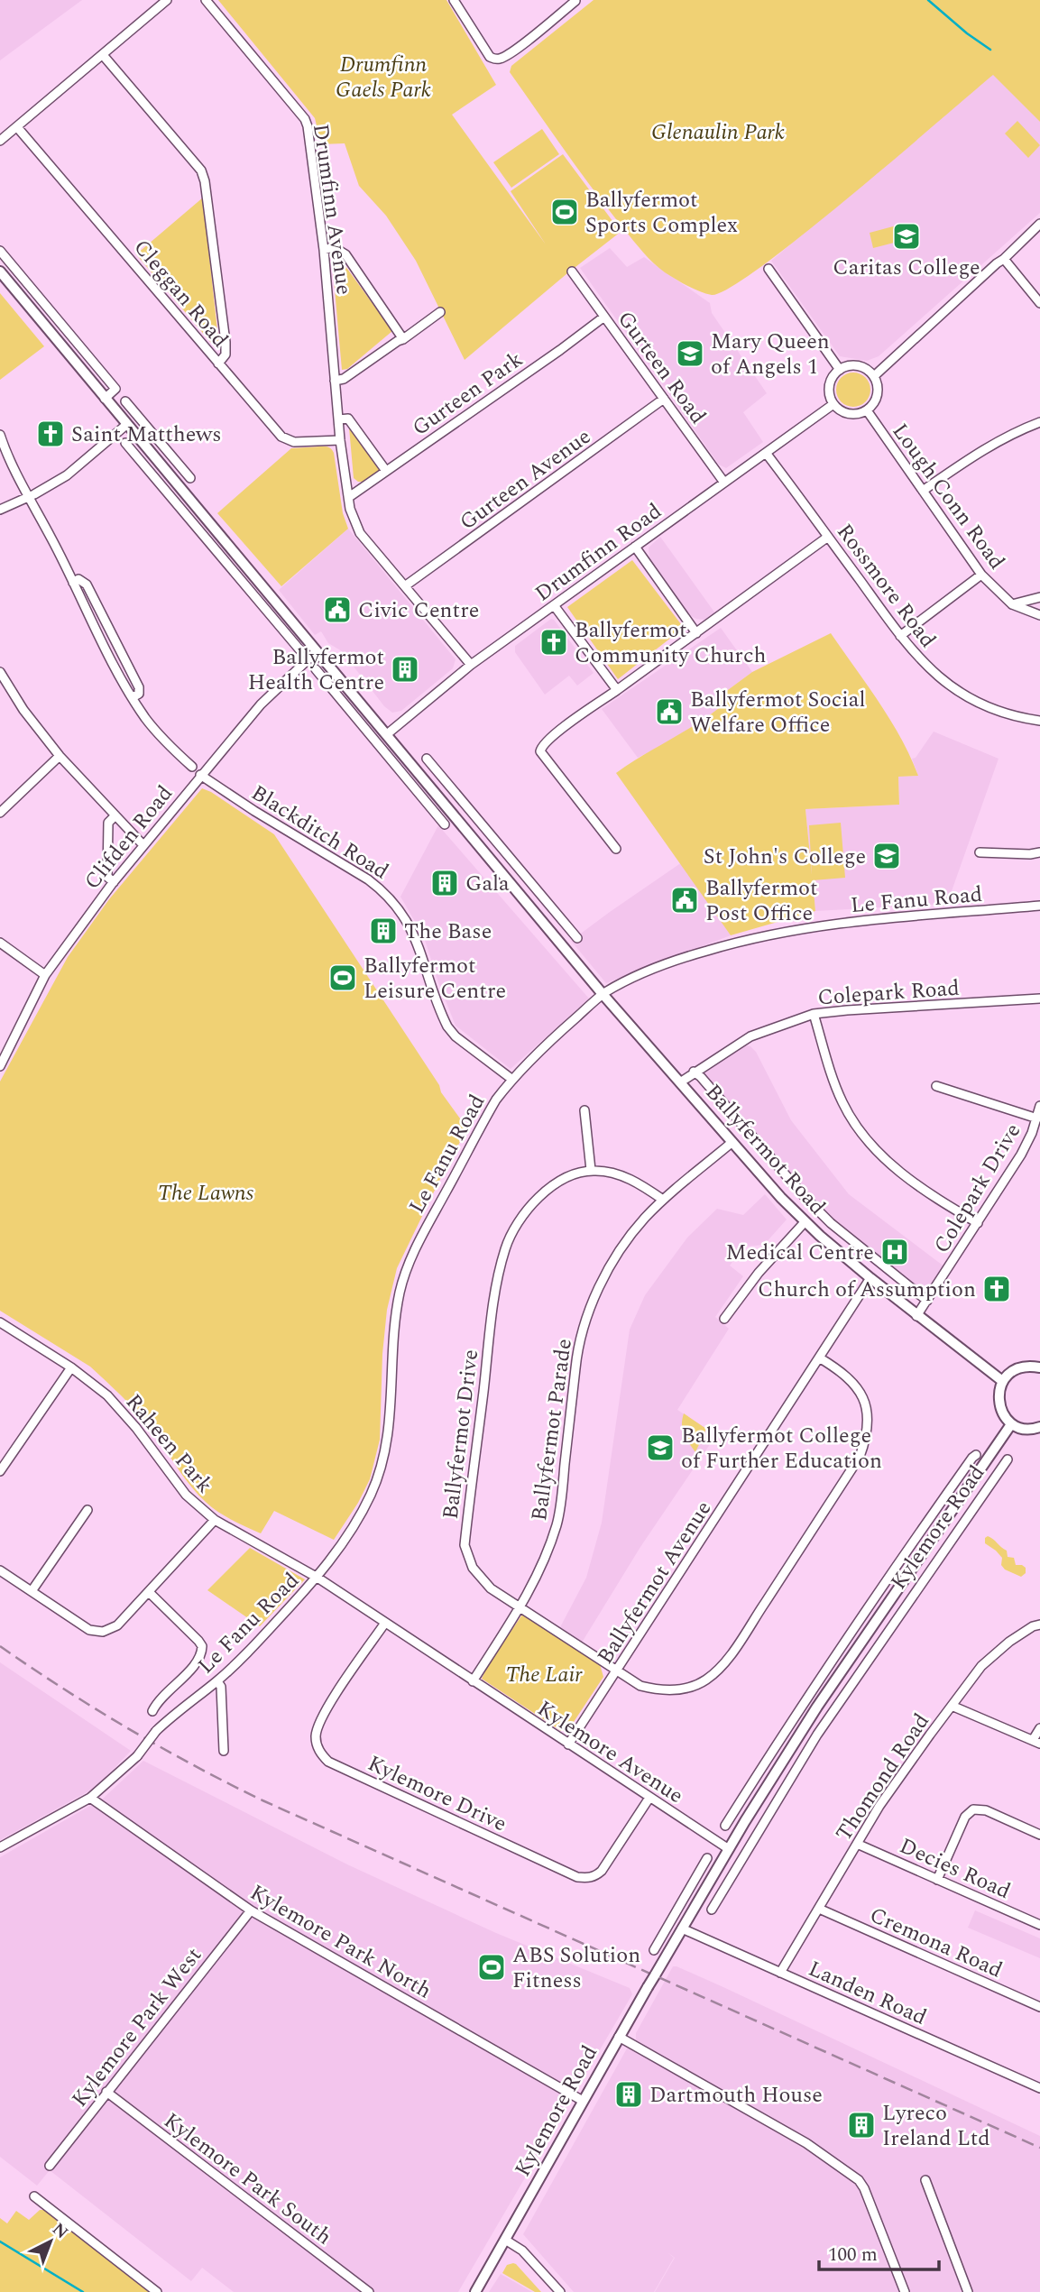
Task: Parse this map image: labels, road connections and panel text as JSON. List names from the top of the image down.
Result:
{
  "streets": {
    "main road": ["Ballyfermot Road", "Kylemore Road"],
    "street": [
      "Drumfinn Avenue",
      "Cleggan Road",
      "Gurteen Road",
      "Gurteen Park",
      "Gurteen Avenue",
      "Lough Conn Road",
      "Drumfinn Road",
      "Rossmore Road",
      "Blackditch Road",
      "Clifden Road",
      "Le Fanu Road",
      "Colepark Road",
      "Colepark Drive",
      "Ballyfermot Parade",
      "Ballyfermot Drive",
      "Raheen Park",
      "Ballyfermot Avenue",
      "Kylemore Avenue",
      "Thomond Road",
      "Kylemore Drive",
      "Decies Road",
      "Kylemore Park North",
      "Cremona Road",
      "Landen Road",
      "Kylemore Park West",
      "Kylemore Park South"
    ]
  },
  "crossings": [
    ["Drumfinn Avenue", "Cleggan Road"],
    ["Drumfinn Avenue", "Gurteen Park"],
    ["Drumfinn Avenue", "Gurteen Avenue"],
    ["Drumfinn Avenue", "Drumfinn Road"],
    ["Gurteen Road", "Gurteen Park"],
    ["Gurteen Road", "Gurteen Avenue"],
    ["Gurteen Road", "Drumfinn Road"],
    ["Lough Conn Road", "Drumfinn Road"],
    ["Drumfinn Road", "Rossmore Road"],
    ["Drumfinn Road", "Ballyfermot Road"],
    ["Blackditch Road", "Clifden Road"],
    ["Blackditch Road", "Le Fanu Road"],
    ["Clifden Road", "Ballyfermot Road"],
    ["Le Fanu Road", "Ballyfermot Road"],
    ["Le Fanu Road", "Raheen Park"],
    ["Le Fanu Road", "Kylemore Avenue"],
    ["Le Fanu Road", "Kylemore Park North"],
    ["Colepark Road", "Ballyfermot Road"],
    ["Ballyfermot Road", "Colepark Drive"],
    ["Ballyfermot Road", "Ballyfermot Parade"],
    ["Ballyfermot Road", "Ballyfermot Avenue"],
    ["Ballyfermot Parade", "Ballyfermot Drive"],
    ["Ballyfermot Parade", "Kylemore Avenue"],
    ["Ballyfermot Drive", "Ballyfermot Avenue"],
    ["Raheen Park", "Kylemore Avenue"],
    ["Kylemore Road", "Kylemore Avenue"],
    ["Kylemore Road", "Kylemore Park North"],
    ["Kylemore Road", "Landen Road"],
    ["Ballyfermot Avenue", "Kylemore Avenue"],
    ["Kylemore Avenue", "Kylemore Drive"],
    ["Thomond Road", "Decies Road"],
    ["Thomond Road", "Cremona Road"],
    ["Thomond Road", "Landen Road"],
    ["Kylemore Park North", "Kylemore Park West"],
    ["Kylemore Park West", "Kylemore Park South"]
  ],
  "parks": [
    "Drumfinn Gaels Park",
    "Glenaulin Park",
    "The Lawns",
    "The Lair"
  ],
  "places": {
    "sports": ["Ballyfermot Sports Complex", "Ballyfermot Leisure Centre", "ABS Solution Fitness"],
    "school or university": [
      "Caritas College",
      "Mary Queen of Angels 1",
      "St John's College",
      "Ballyfermot College of Further Education"
    ],
    "church": ["Saint Matthews", "Ballyfermot Community Church", "Church of Assumption"],
    "public building": ["Civic Centre", "Ballyfermot Social Welfare Office", "Ballyfermot Post Office"],
    "building": [
      "Ballyfermot Health Centre",
      "Gala",
      "The Base",
      "Dartmouth House",
      "Lyreco Ireland Ltd"
    ],
    "hospital": ["Medical Centre"]
  },
  "scale_bar": "100 m",
  "north": "top right"
}
